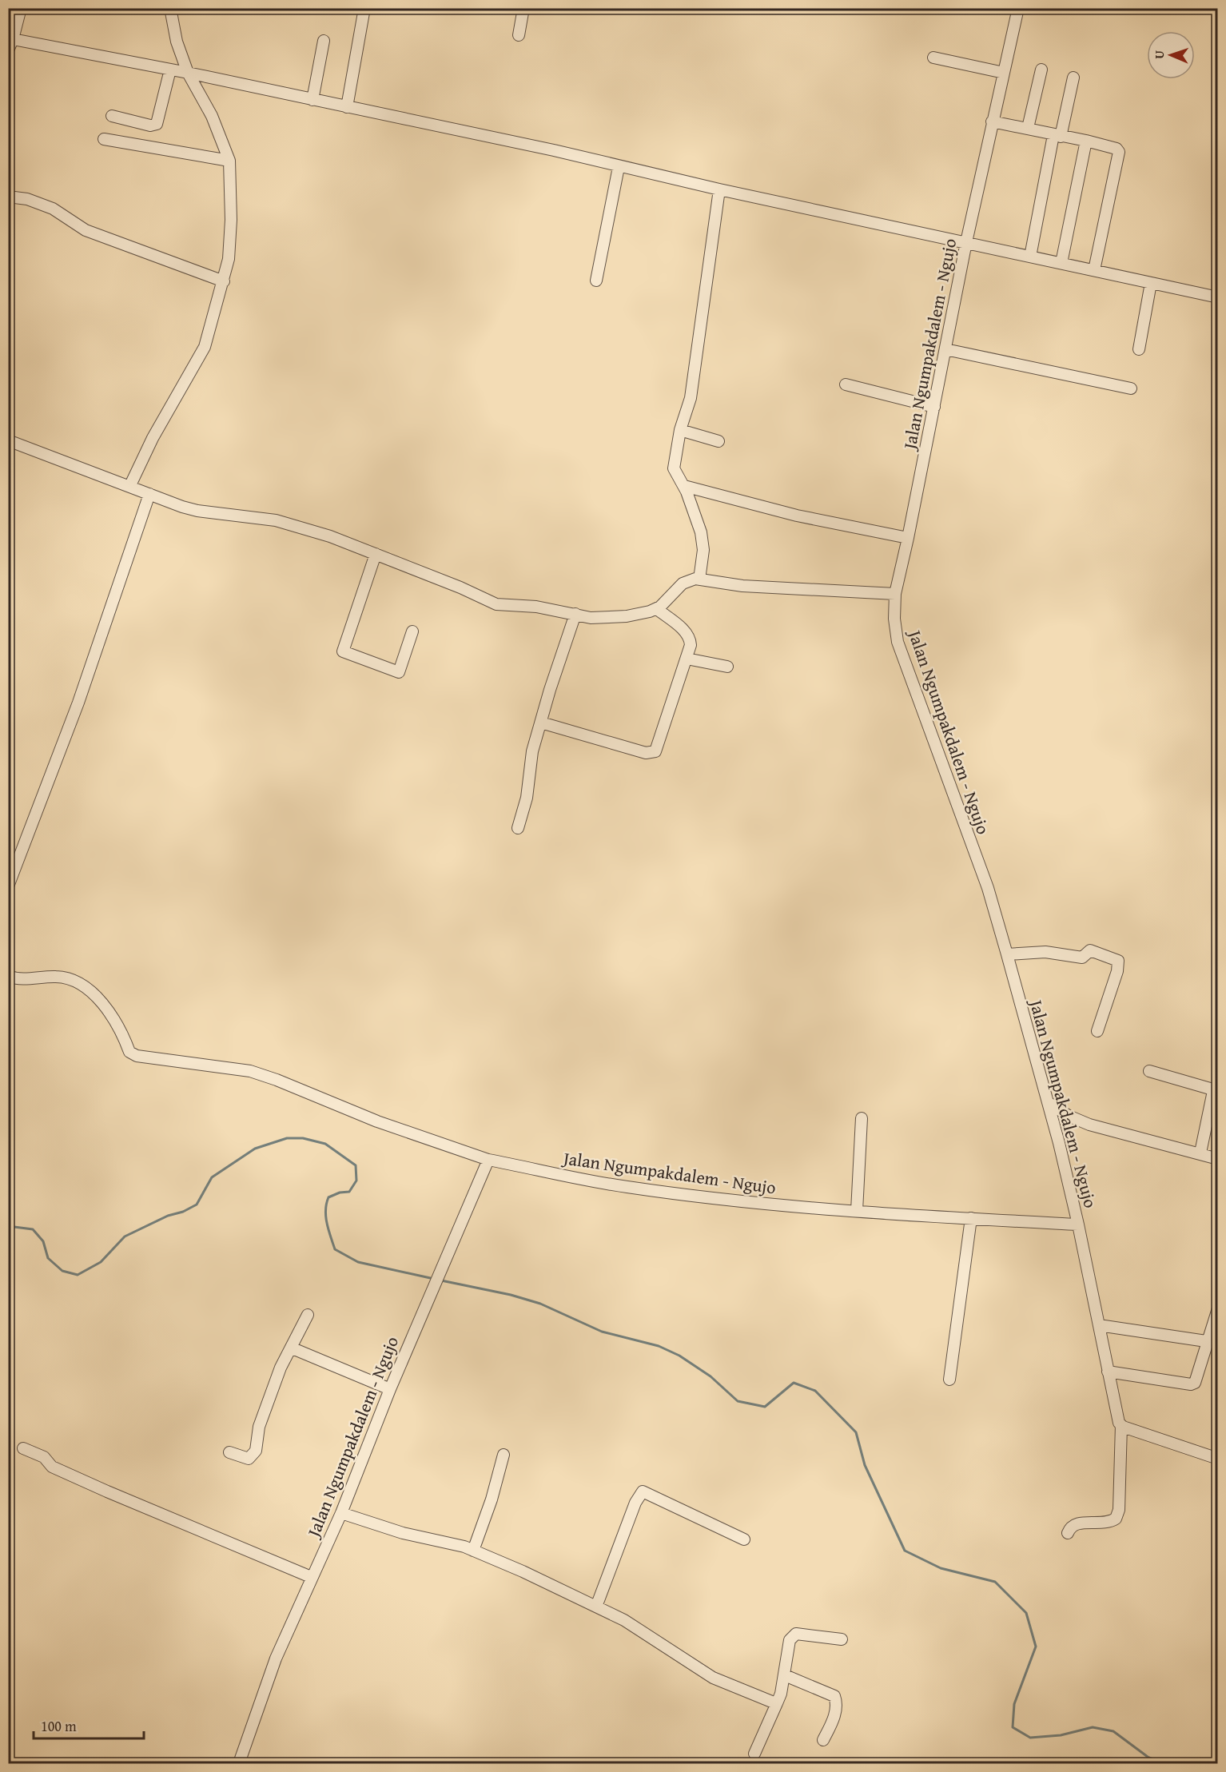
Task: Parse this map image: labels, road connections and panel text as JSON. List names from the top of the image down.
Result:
{
  "streets": {
    "street": ["Jalan Ngumpakdalem - Ngujo"]
  },
  "scale_bar": "100 m",
  "north": "left"
}
